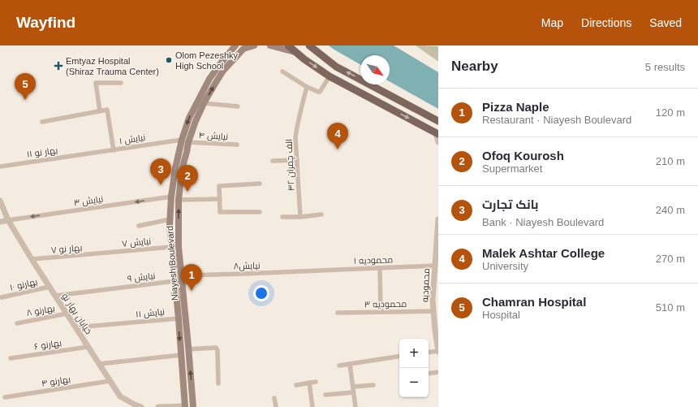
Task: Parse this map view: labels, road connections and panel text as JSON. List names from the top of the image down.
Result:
{
  "streets": {
    "main road": ["Niayesh Boulevard"],
    "street": [
      "نیایش ۴",
      "نیایش ۱",
      "۱۱ بهار نو",
      "۳۲ الف چمران",
      "نیایش ۳",
      "نیایش ۷",
      "۷ بهار نو",
      "۱ محمودیه",
      "نیایش۸",
      "نیایش ۹",
      "۱۰ بهارنو",
      "محمودیه",
      "۳ محمودیه",
      "۸ بهارنو",
      "نیایش ۱۱",
      "خیابان بهار نو",
      "۶ بهارنو",
      "۴ بهارنو"
    ]
  },
  "crossings": [
    ["نیایش ۴", "Niayesh Boulevard"],
    ["نیایش ۱", "۱۱ بهار نو"],
    ["نیایش ۱", "Niayesh Boulevard"],
    ["نیایش ۳", "Niayesh Boulevard"],
    ["نیایش ۳", "خیابان بهار نو"],
    ["نیایش ۷", "۷ بهار نو"],
    ["نیایش ۷", "Niayesh Boulevard"],
    ["۷ بهار نو", "خیابان بهار نو"],
    ["۱ محمودیه", "نیایش۸"],
    ["۱ محمودیه", "محمودیه"],
    ["Niayesh Boulevard", "نیایش۸"],
    ["Niayesh Boulevard", "نیایش ۹"],
    ["Niayesh Boulevard", "نیایش ۱۱"],
    ["نیایش ۹", "خیابان بهار نو"],
    ["۱۰ بهارنو", "خیابان بهار نو"],
    ["محمودیه", "۳ محمودیه"],
    ["۸ بهارنو", "خیابان بهار نو"],
    ["نیایش ۱۱", "خیابان بهار نو"],
    ["خیابان بهار نو", "۶ بهارنو"],
    ["خیابان بهار نو", "۴ بهارنو"]
  ],
  "one_way": ["نیایش ۳"],
  "places": {
    "other": ["Olom Pezeshky High School"],
    "health": ["Emtyaz Hospital (Shiraz Trauma Center)"]
  },
  "north": "bottom right",
  "page": {
    "header": "Wayfind",
    "nav": ["Map", "Directions", "Saved"],
    "heading": ["Nearby", "5 results"],
    "pins": [
      "5",
      "4",
      "3",
      "2",
      "1"
    ],
    "list": [
      {
        "mark": "1",
        "name": "Pizza Naple",
        "note": "Restaurant · Niayesh Boulevard",
        "value": "120 m"
      },
      {
        "mark": "2",
        "name": "Ofoq Kourosh",
        "note": "Supermarket",
        "value": "210 m"
      },
      {
        "mark": "3",
        "name": "بانک تجارت",
        "note": "Bank · Niayesh Boulevard",
        "value": "240 m"
      },
      {
        "mark": "4",
        "name": "Malek Ashtar College",
        "note": "University",
        "value": "270 m"
      },
      {
        "mark": "5",
        "name": "Chamran Hospital",
        "note": "Hospital",
        "value": "510 m"
      }
    ],
    "map_buttons": ["+", "−"]
  }
}
